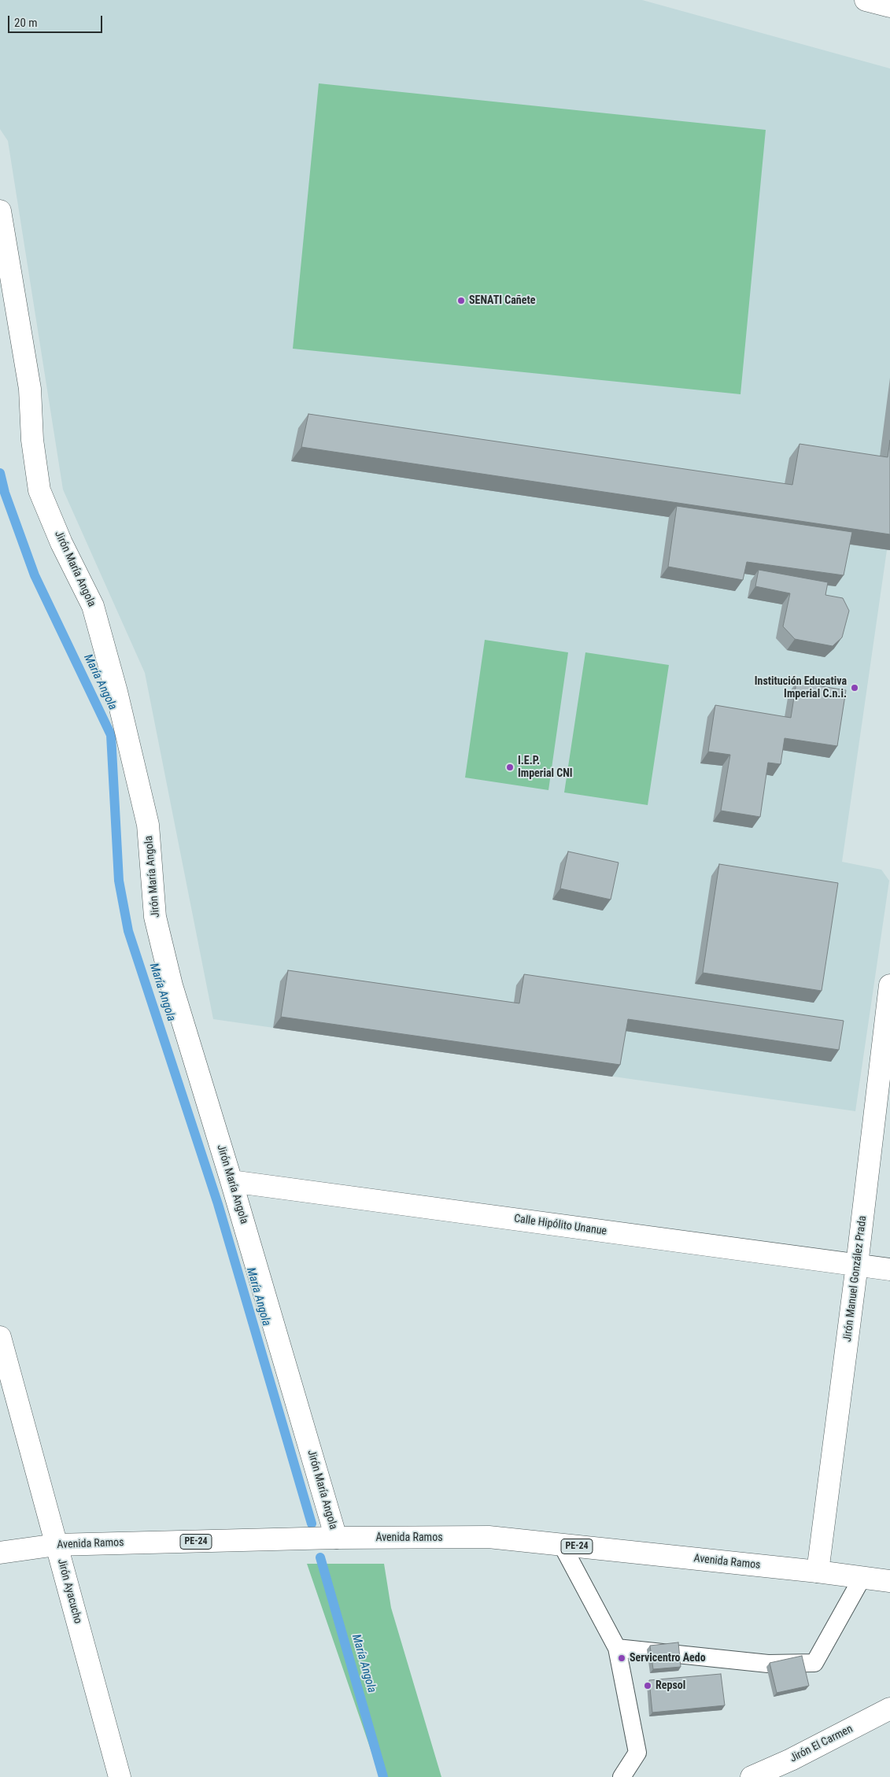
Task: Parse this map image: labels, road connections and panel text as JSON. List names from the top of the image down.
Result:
{
  "streets": {
    "main road": [
      "Jirón María Angola",
      "Calle Hipólito Unanue",
      "Jirón Manuel González Prada",
      "Avenida Ramos",
      "PE-24",
      "Jirón Ayacucho",
      "Jirón El Carmen"
    ]
  },
  "crossings": [
    ["Jirón María Angola", "Calle Hipólito Unanue"],
    ["Jirón María Angola", "Avenida Ramos"],
    ["Calle Hipólito Unanue", "Jirón Manuel González Prada"],
    ["Jirón Manuel González Prada", "Avenida Ramos"],
    ["Jirón Manuel González Prada", "PE-24"],
    ["Avenida Ramos", "PE-24"],
    ["Avenida Ramos", "Jirón Ayacucho"]
  ],
  "water": ["María Angola"],
  "places": [
    "SENATI Cañete",
    "Institución Educativa Imperial C.n.i.",
    "I.E.P. Imperial CNI",
    "Servicentro Aedo",
    "Repsol"
  ],
  "scale_bar": "20 m"
}
